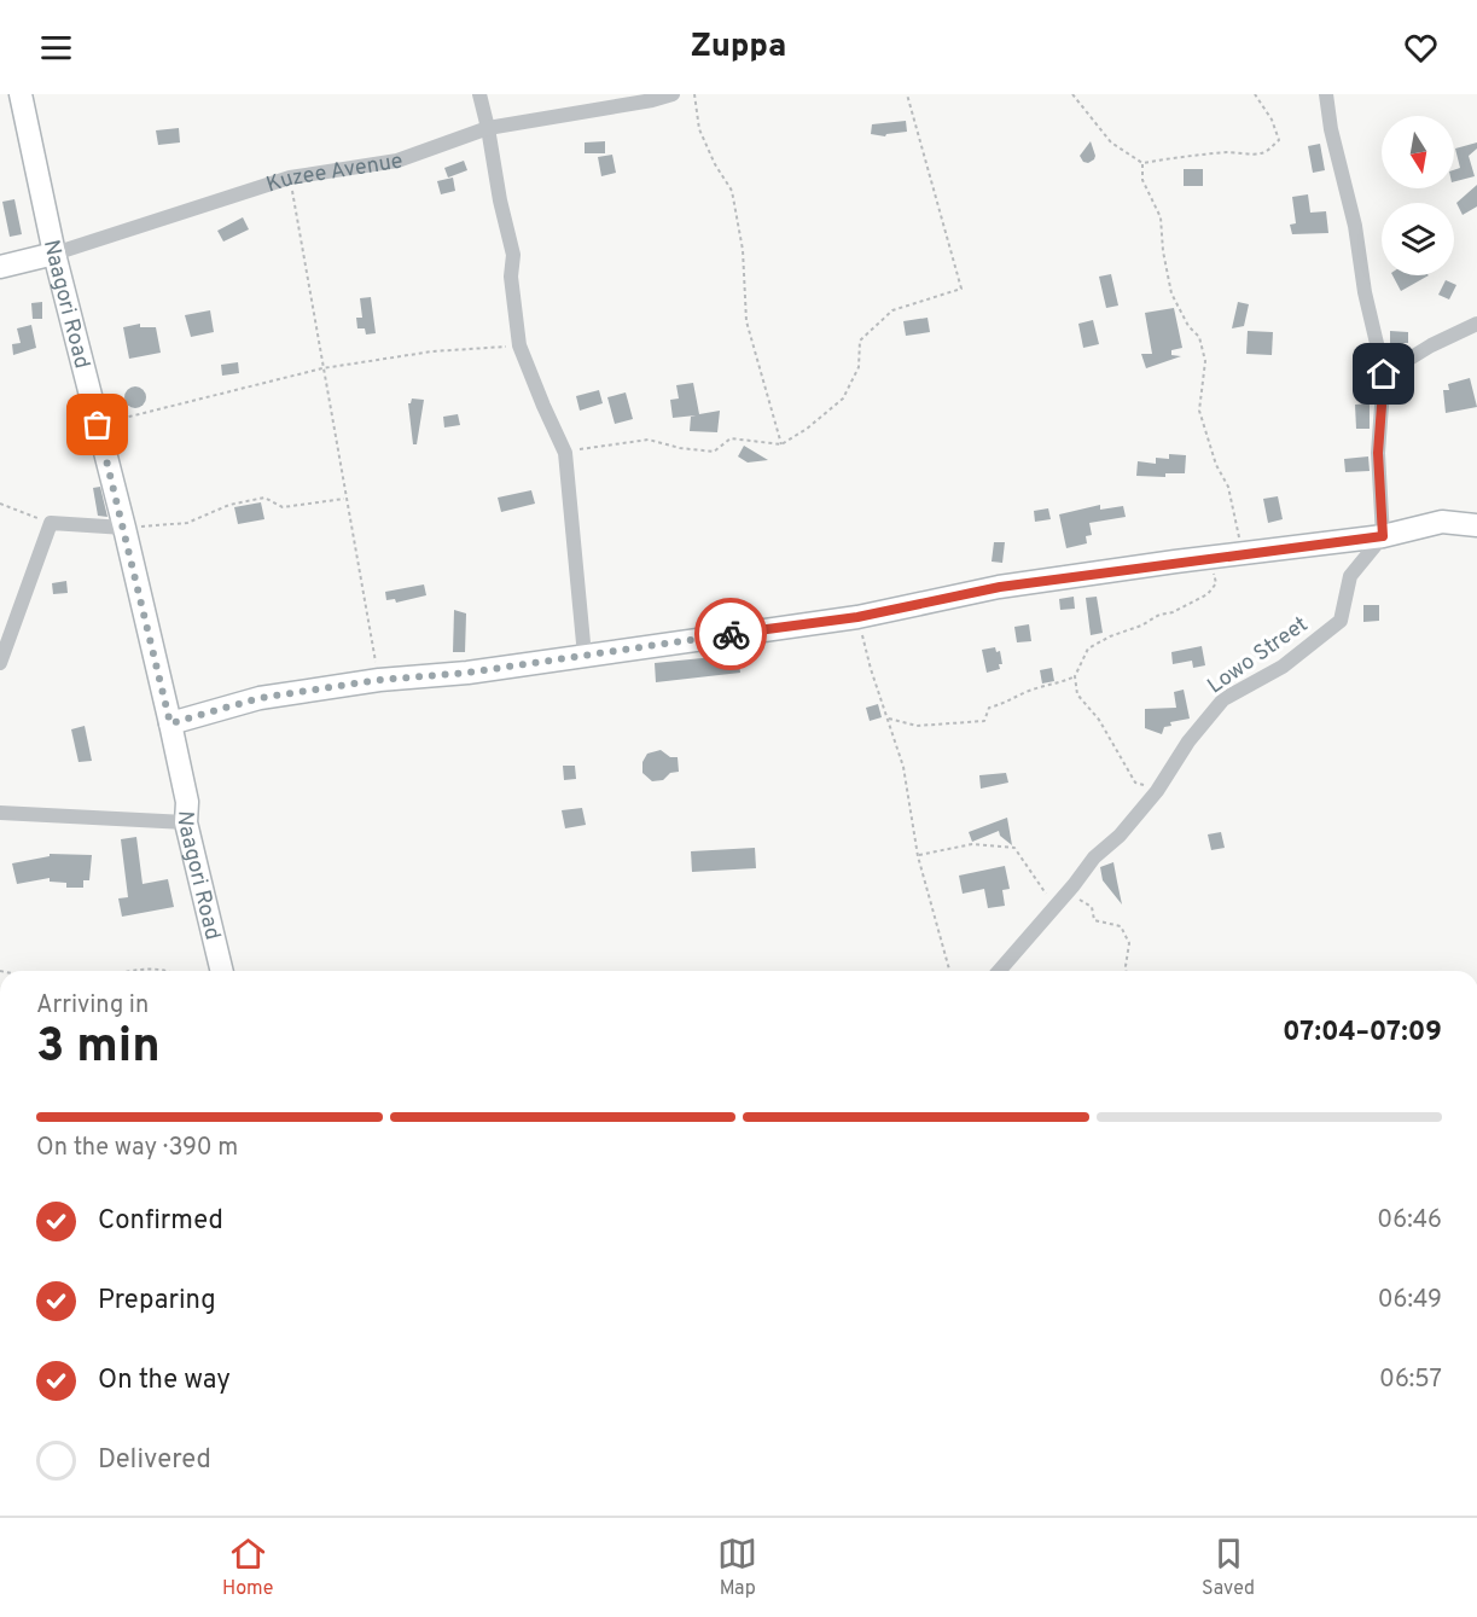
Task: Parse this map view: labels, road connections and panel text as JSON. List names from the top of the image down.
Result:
{
  "streets": {
    "street": ["Kuzee Avenue", "Naagori Road", "Lowo Street"]
  },
  "crossings": [
    ["Kuzee Avenue", "Naagori Road"]
  ],
  "north": "bottom",
  "page": {
    "header": "Zuppa",
    "heading": ["3 min", "Arriving in", "07:04–07:09"],
    "bar": "On the way · 390 m",
    "list": [
      ["Confirmed", "06:46"],
      ["Preparing", "06:49"],
      ["On the way", "06:57"],
      "Delivered"
    ],
    "tabs": ["Home", "Map", "Saved"]
  }
}
